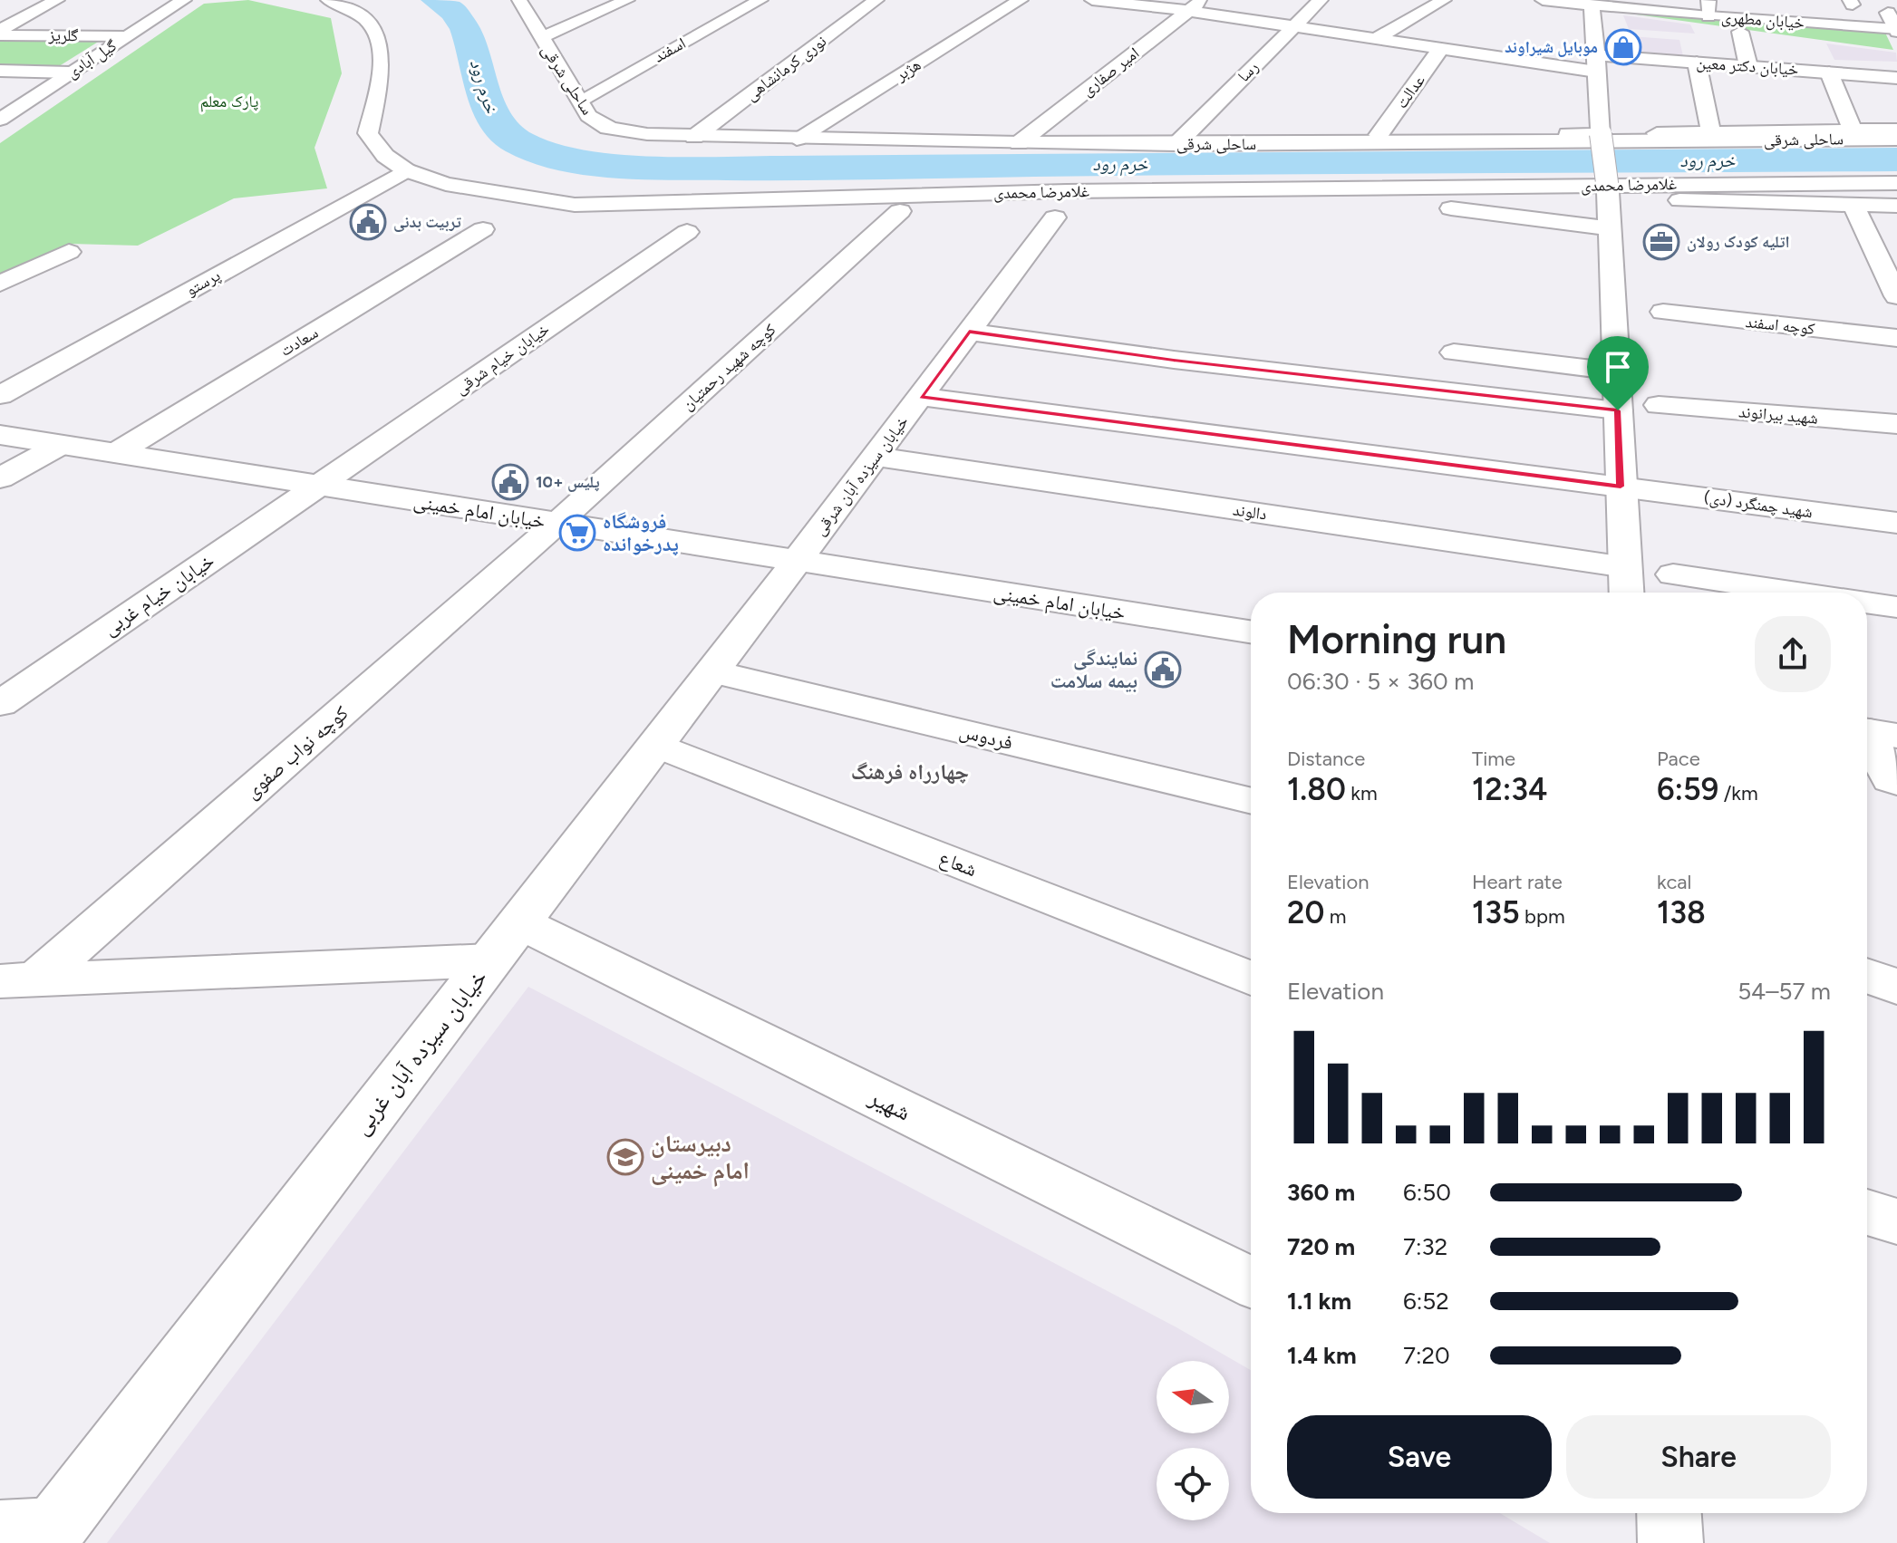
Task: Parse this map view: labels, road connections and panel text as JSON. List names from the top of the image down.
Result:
{
  "streets": {
    "street": [
      "خیابان مطهری",
      "گلریز",
      "اسفند",
      "گیل آبادی",
      "خیابان دکتر معین",
      "نوری کرمانشاهی",
      "هژبر",
      "امیر صفاری",
      "رسا",
      "ساحلی شرقی",
      "عدالت",
      "غلامرضا محمدی",
      "پرستو",
      "کوچه اسفند",
      "سعادت",
      "خیابان خیام شرقی",
      "کوچه شهید رحمتیان",
      "شهید بیرانوند",
      "خیابان سیزده آبان شرقی",
      "شهید چمنگرد (دی)",
      "خیابان امام خمینی",
      "دالوند",
      "خیابان خیام غربی",
      "فردوس",
      "کوچه نواب صفوی",
      "شعاع",
      "خیابان سیزده آبان غربی",
      "شهیر"
    ]
  },
  "crossings": [
    ["گلریز", "گیل آبادی"],
    ["اسفند", "ساحلی شرقی"],
    ["خیابان دکتر معین", "امیر صفاری"],
    ["خیابان دکتر معین", "رسا"],
    ["خیابان دکتر معین", "عدالت"],
    ["نوری کرمانشاهی", "ساحلی شرقی"],
    ["هژبر", "ساحلی شرقی"],
    ["امیر صفاری", "ساحلی شرقی"],
    ["رسا", "ساحلی شرقی"],
    ["غلامرضا محمدی", "پرستو"],
    ["سعادت", "خیابان امام خمینی"],
    ["خیابان خیام شرقی", "خیابان امام خمینی"],
    ["خیابان خیام شرقی", "خیابان خیام غربی"],
    ["کوچه شهید رحمتیان", "خیابان امام خمینی"],
    ["کوچه شهید رحمتیان", "کوچه نواب صفوی"],
    ["خیابان سیزده آبان شرقی", "شهید چمنگرد (دی)"],
    ["خیابان سیزده آبان شرقی", "خیابان امام خمینی"],
    ["خیابان سیزده آبان شرقی", "دالوند"],
    ["خیابان سیزده آبان شرقی", "خیابان سیزده آبان غربی"],
    ["خیابان امام خمینی", "خیابان خیام غربی"],
    ["خیابان امام خمینی", "کوچه نواب صفوی"],
    ["خیابان امام خمینی", "خیابان سیزده آبان غربی"],
    ["فردوس", "خیابان سیزده آبان غربی"],
    ["شعاع", "خیابان سیزده آبان غربی"],
    ["خیابان سیزده آبان غربی", "شهیر"]
  ],
  "districts": ["چهارراه فرهنگ"],
  "water": ["خرم رود"],
  "parks": ["پارک معلم"],
  "places": {
    "shop": ["موبایل شیراوند"],
    "public building": ["تربیت بدنی", "پلیس +10", "نمایندگی بیمه سلامت"],
    "office": ["اتلیه کودک رولان"],
    "supermarket": ["فروشگاه پدرخوانده"],
    "school or university": ["دبیرستان امام خمینی"]
  },
  "north": "left",
  "page": {
    "heading": ["Morning run", "06:30 · 5 × 360 m"],
    "stats": [
      ["Distance", "1.80 km"],
      ["Time", "12:34"],
      ["Pace", "6:59 /km"],
      ["Elevation", "20 m"],
      ["Heart rate", "135 bpm"],
      ["kcal", "138"]
    ],
    "chart": ["Elevation", "54–57 m"],
    "list": [
      {
        "name": "360 m",
        "note": "6:50"
      },
      {
        "name": "720 m",
        "note": "7:32"
      },
      {
        "name": "1.1 km",
        "note": "6:52"
      },
      {
        "name": "1.4 km",
        "note": "7:20"
      }
    ],
    "buttons": ["Save", "Share"]
  }
}
